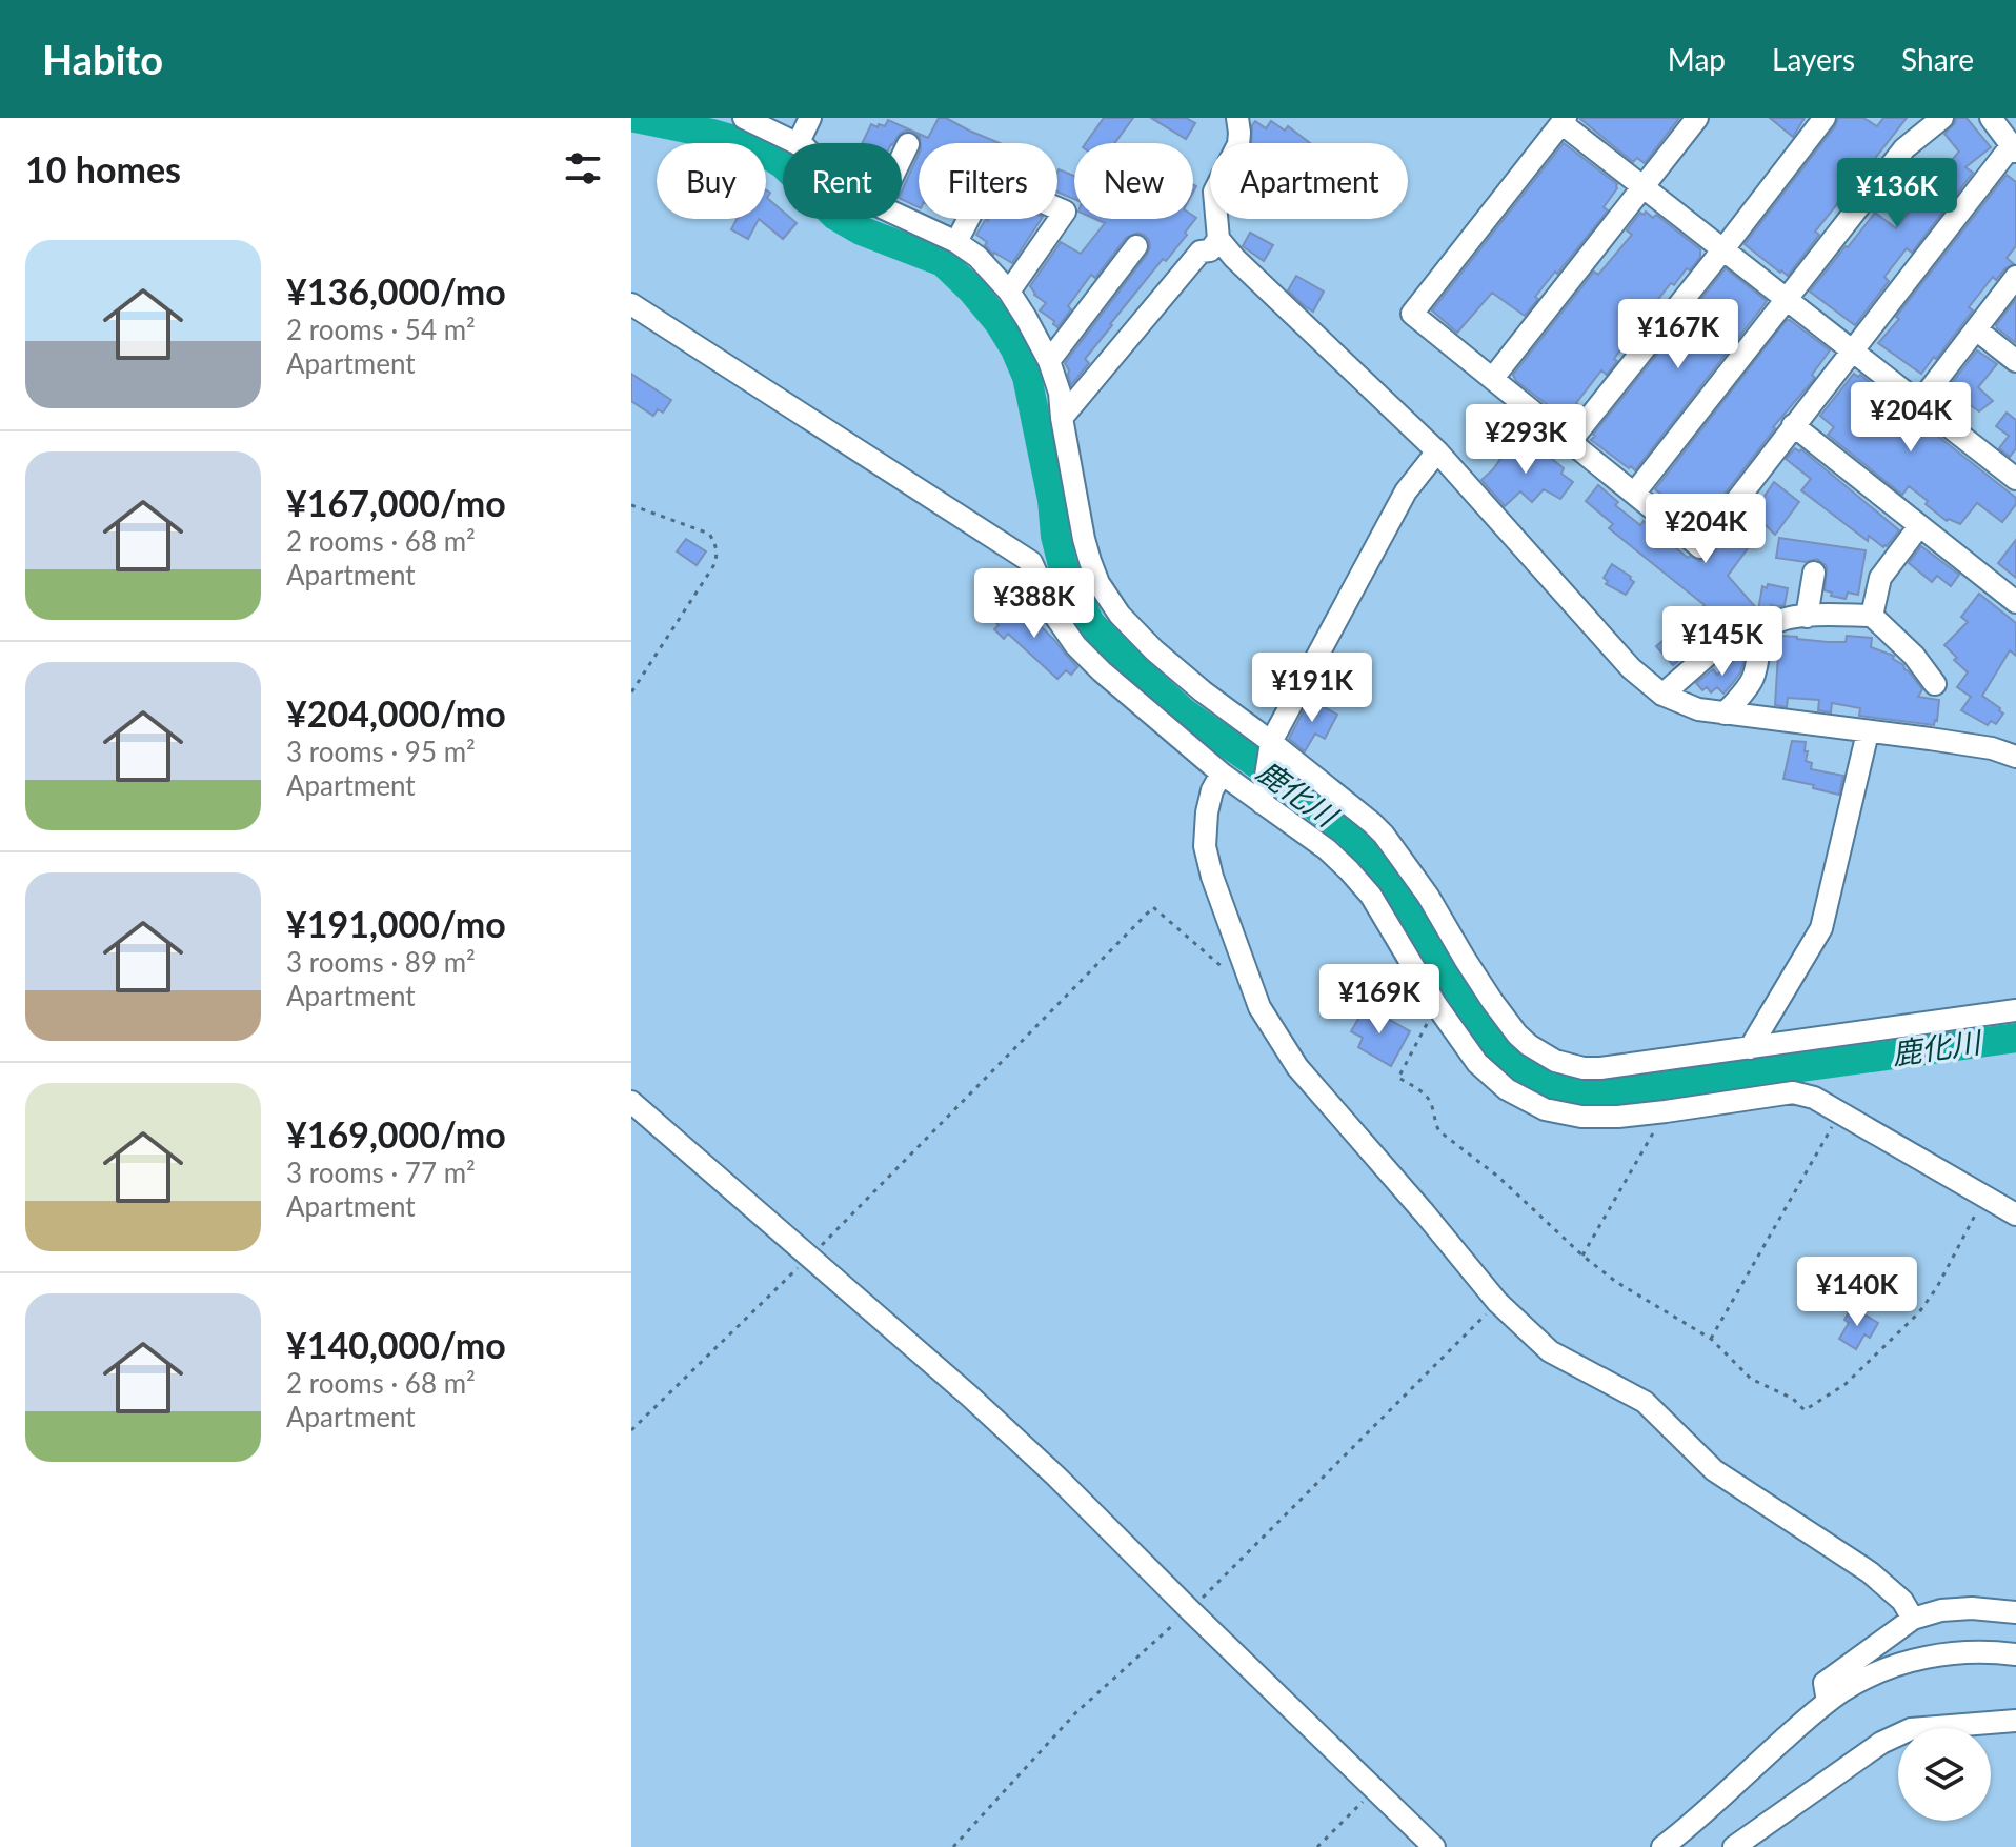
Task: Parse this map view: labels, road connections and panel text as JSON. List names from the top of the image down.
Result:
{
  "water": ["鹿化川"],
  "page": {
    "header": "Habito",
    "nav": ["Map", "Layers", "Share"],
    "heading": "10 homes",
    "chip": [
      "Buy",
      "Rent",
      "Filters",
      "New",
      "Apartment"
    ],
    "price": [
      "¥136K",
      "¥167K",
      "¥204K",
      "¥293K",
      "¥204K",
      "¥388K",
      "¥145K",
      "¥191K",
      "¥169K",
      "¥140K"
    ],
    "list": [
      {
        "name": "¥136,000/mo",
        "note": "2 rooms · 54 m² · Apartment"
      },
      {
        "name": "¥167,000/mo",
        "note": "2 rooms · 68 m² · Apartment"
      },
      {
        "name": "¥204,000/mo",
        "note": "3 rooms · 95 m² · Apartment"
      },
      {
        "name": "¥191,000/mo",
        "note": "3 rooms · 89 m² · Apartment"
      },
      {
        "name": "¥169,000/mo",
        "note": "3 rooms · 77 m² · Apartment"
      },
      {
        "name": "¥140,000/mo",
        "note": "2 rooms · 68 m² · Apartment"
      }
    ]
  }
}
